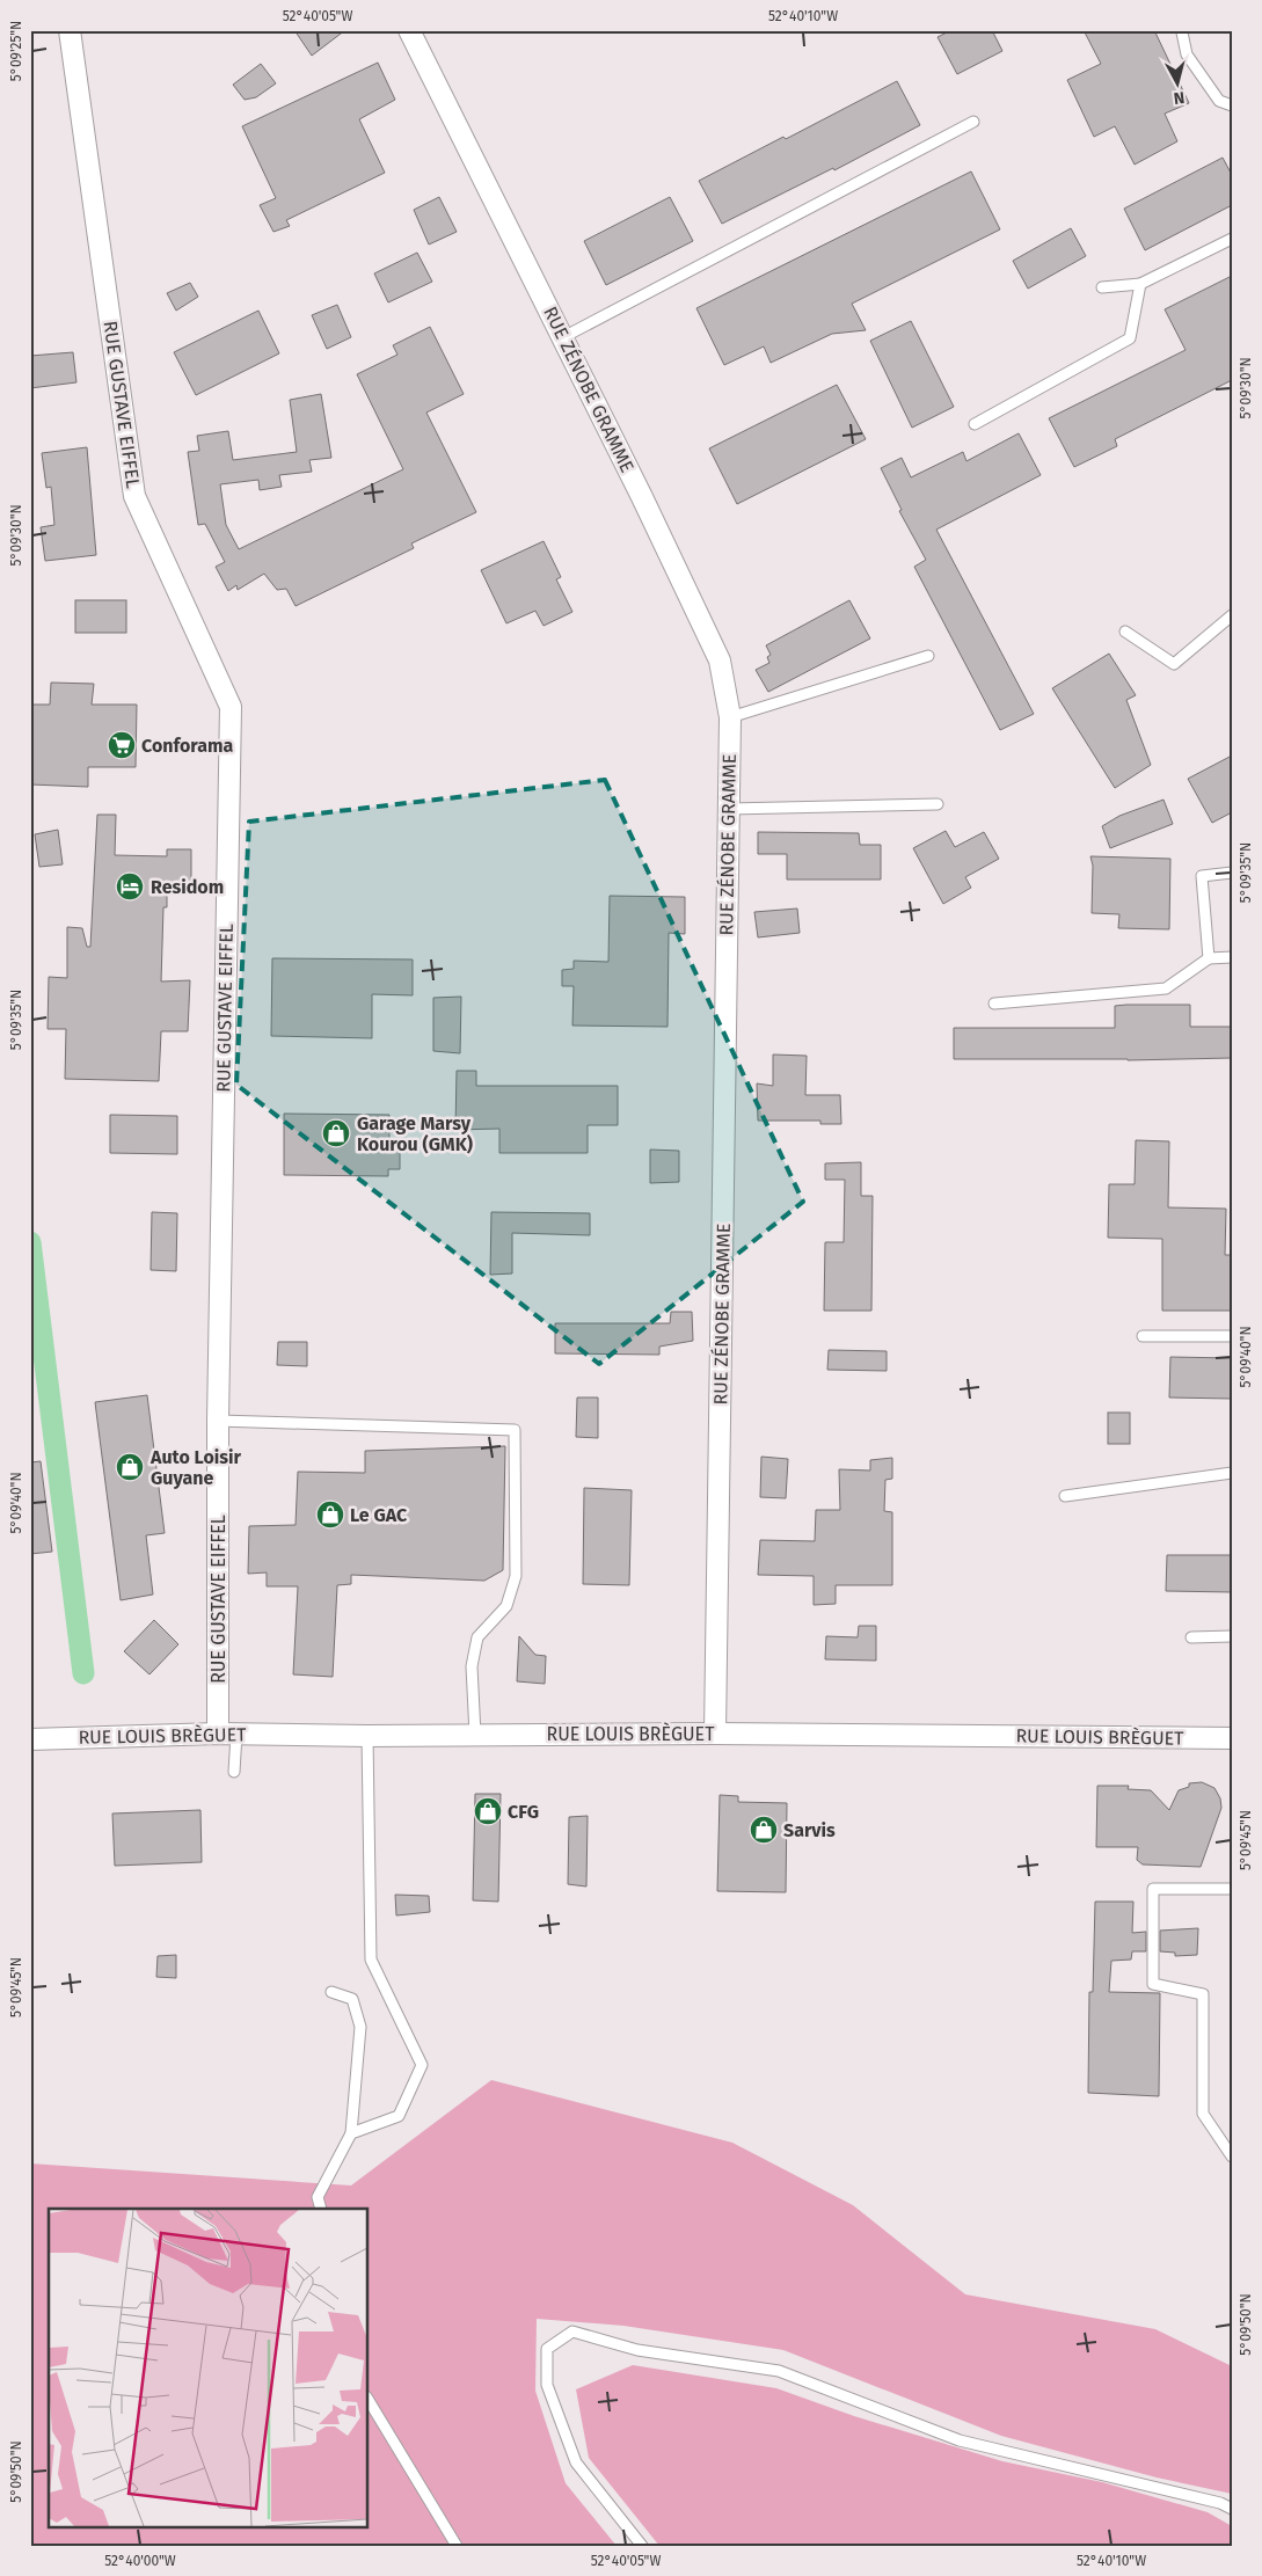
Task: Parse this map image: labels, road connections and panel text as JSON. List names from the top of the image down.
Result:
{
  "streets": {
    "street": ["RUE ZÉNOBE GRAMME", "RUE GUSTAVE EIFFEL", "RUE LOUIS BRÈGUET"]
  },
  "crossings": [
    ["RUE ZÉNOBE GRAMME", "RUE LOUIS BRÈGUET"],
    ["RUE GUSTAVE EIFFEL", "RUE LOUIS BRÈGUET"]
  ],
  "places": {
    "supermarket": ["Conforama"],
    "hotel": ["Residom"],
    "shop": [
      "Garage Marsy Kourou (GMK)",
      "Auto Loisir Guyane",
      "Le GAC",
      "CFG",
      "Sarvis"
    ]
  },
  "north": "bottom",
  "coordinates": [
    "52°40'05\"W",
    "52°40'10\"W",
    "5°09'25\"N",
    "5°09'30\"N",
    "5°09'35\"N",
    "5°09'40\"N",
    "5°09'45\"N",
    "5°09'50\"N",
    "52°40'00\"W"
  ]
}
